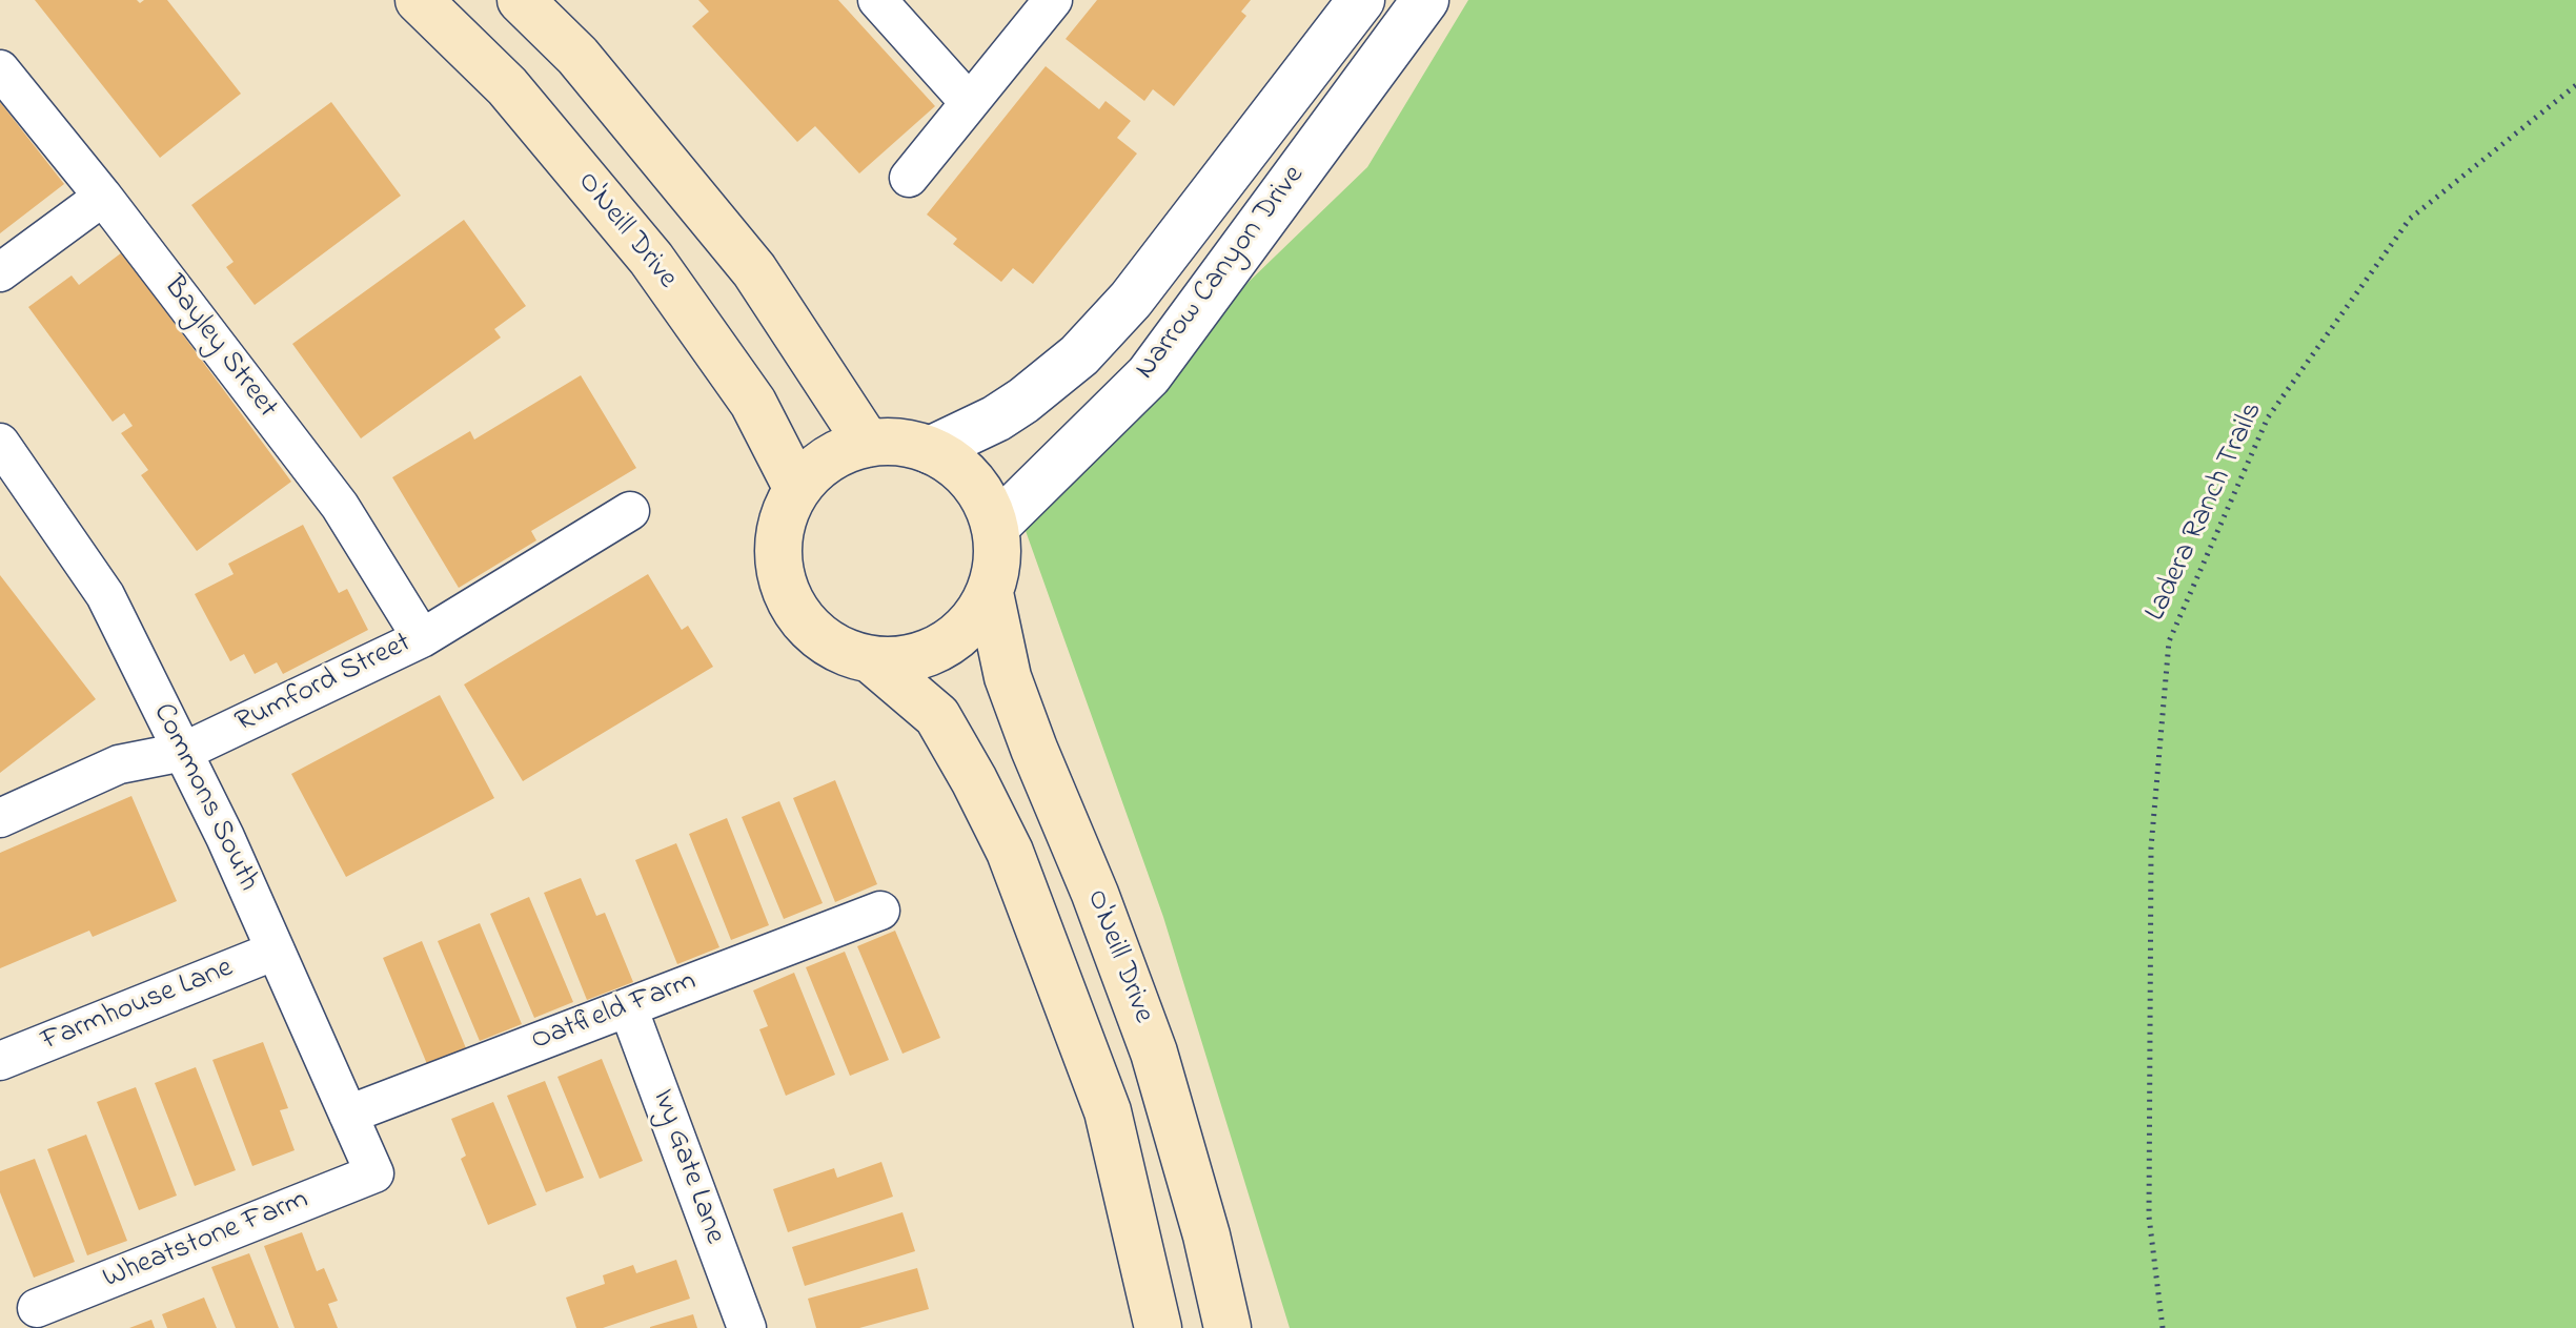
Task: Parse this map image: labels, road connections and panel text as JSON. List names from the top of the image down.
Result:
{
  "streets": {
    "main road": ["O'Neill Drive"],
    "street": [
      "Narrow Canyon Drive",
      "Bayley Street",
      "Rumford Street",
      "Commons South",
      "Farmhouse Lane",
      "Oatfield Farm",
      "Ivy Gate Lane",
      "Wheatstone Farm"
    ],
    "path": ["Ladera Ranch Trails"]
  },
  "crossings": [
    ["O'Neill Drive", "Narrow Canyon Drive"],
    ["Bayley Street", "Rumford Street"],
    ["Rumford Street", "Commons South"],
    ["Commons South", "Farmhouse Lane"],
    ["Commons South", "Oatfield Farm"],
    ["Commons South", "Wheatstone Farm"],
    ["Oatfield Farm", "Ivy Gate Lane"]
  ]
}
